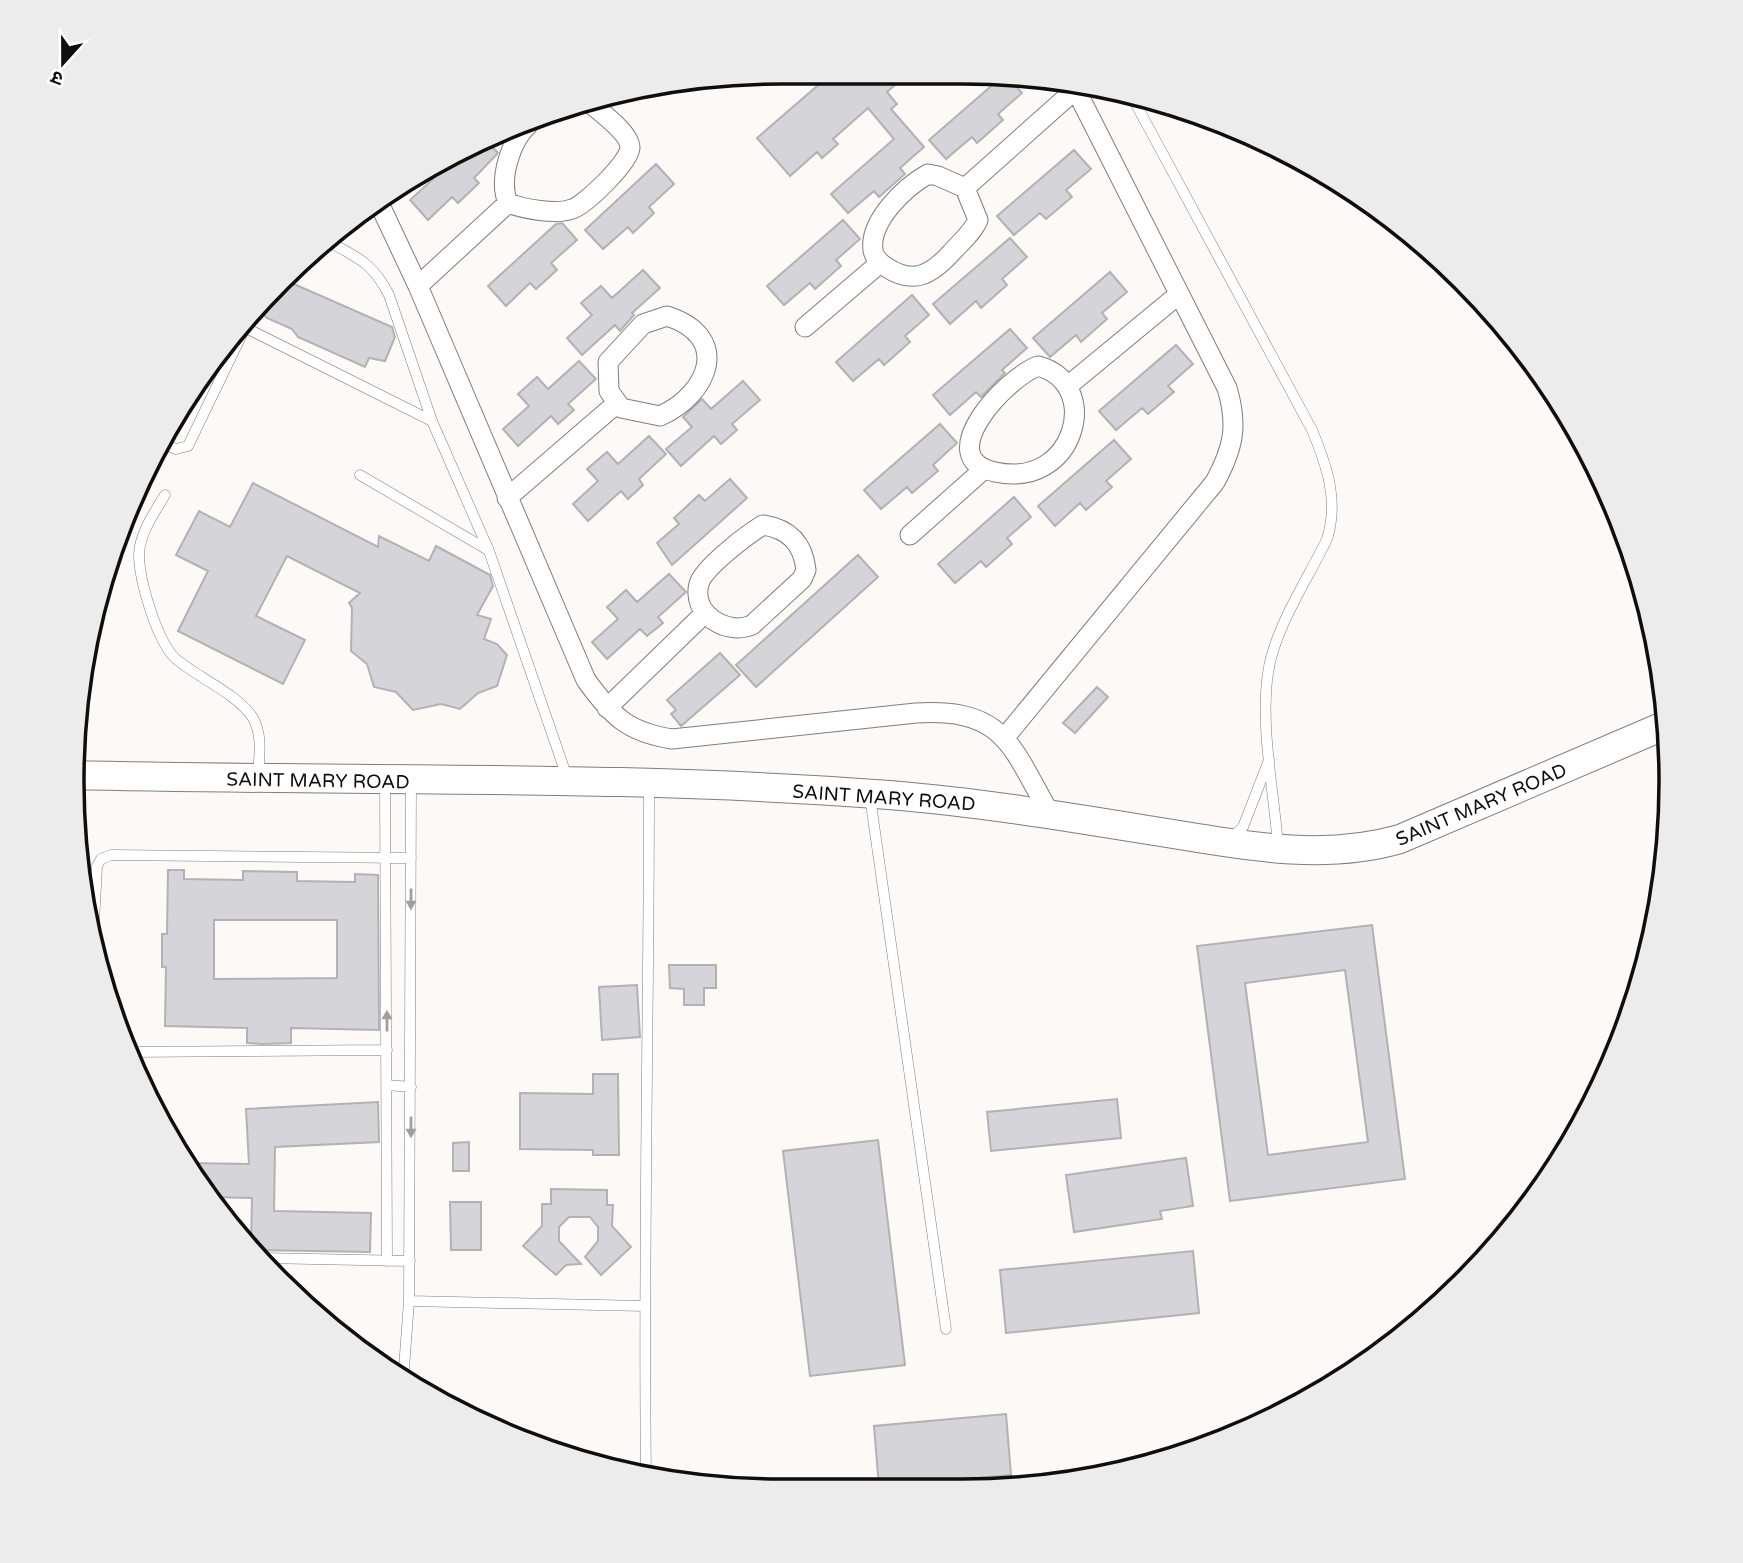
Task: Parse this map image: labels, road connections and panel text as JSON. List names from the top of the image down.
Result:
{
  "streets": {
    "street": ["SAINT MARY ROAD"]
  },
  "north": "bottom"
}
